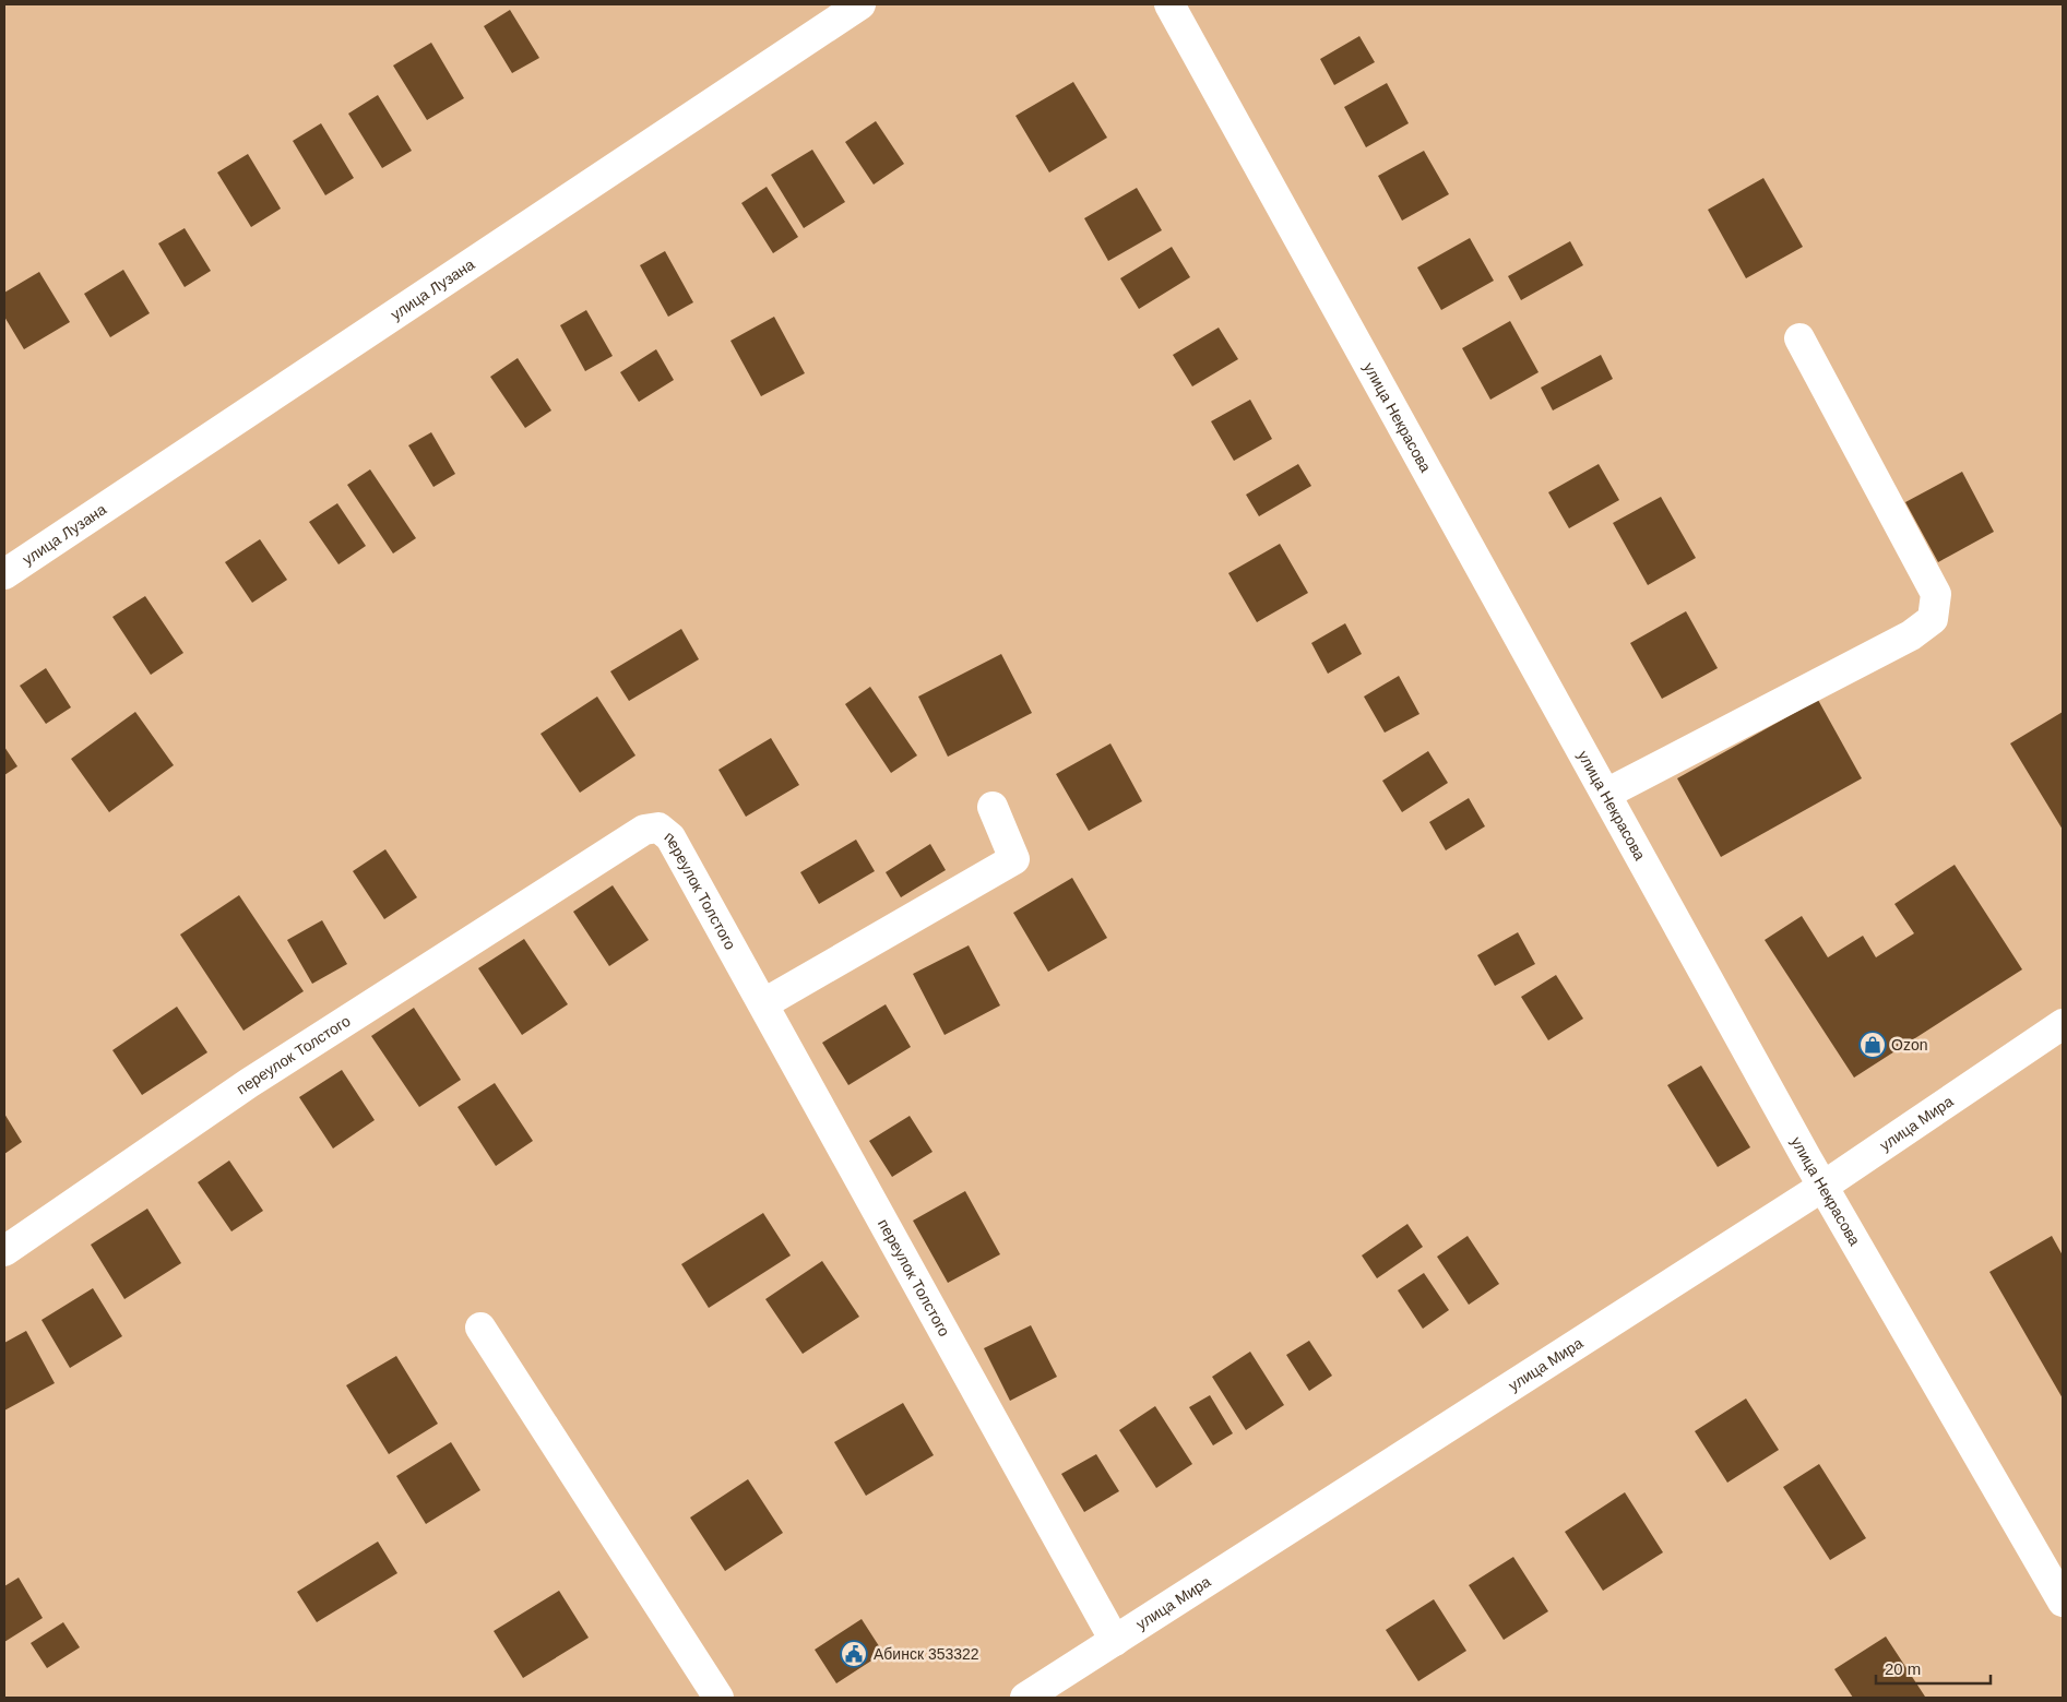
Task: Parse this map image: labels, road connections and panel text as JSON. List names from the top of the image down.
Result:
{
  "streets": {
    "street": [
      "улица Лузана",
      "улица Некрасова",
      "переулок Толстого",
      "улица Мира"
    ]
  },
  "crossings": [
    ["улица Некрасова", "улица Мира"],
    ["переулок Толстого", "улица Мира"]
  ],
  "places": {
    "shop": ["Ozon"],
    "public building": ["Абинск 353322"]
  },
  "scale_bar": "20 m"
}
